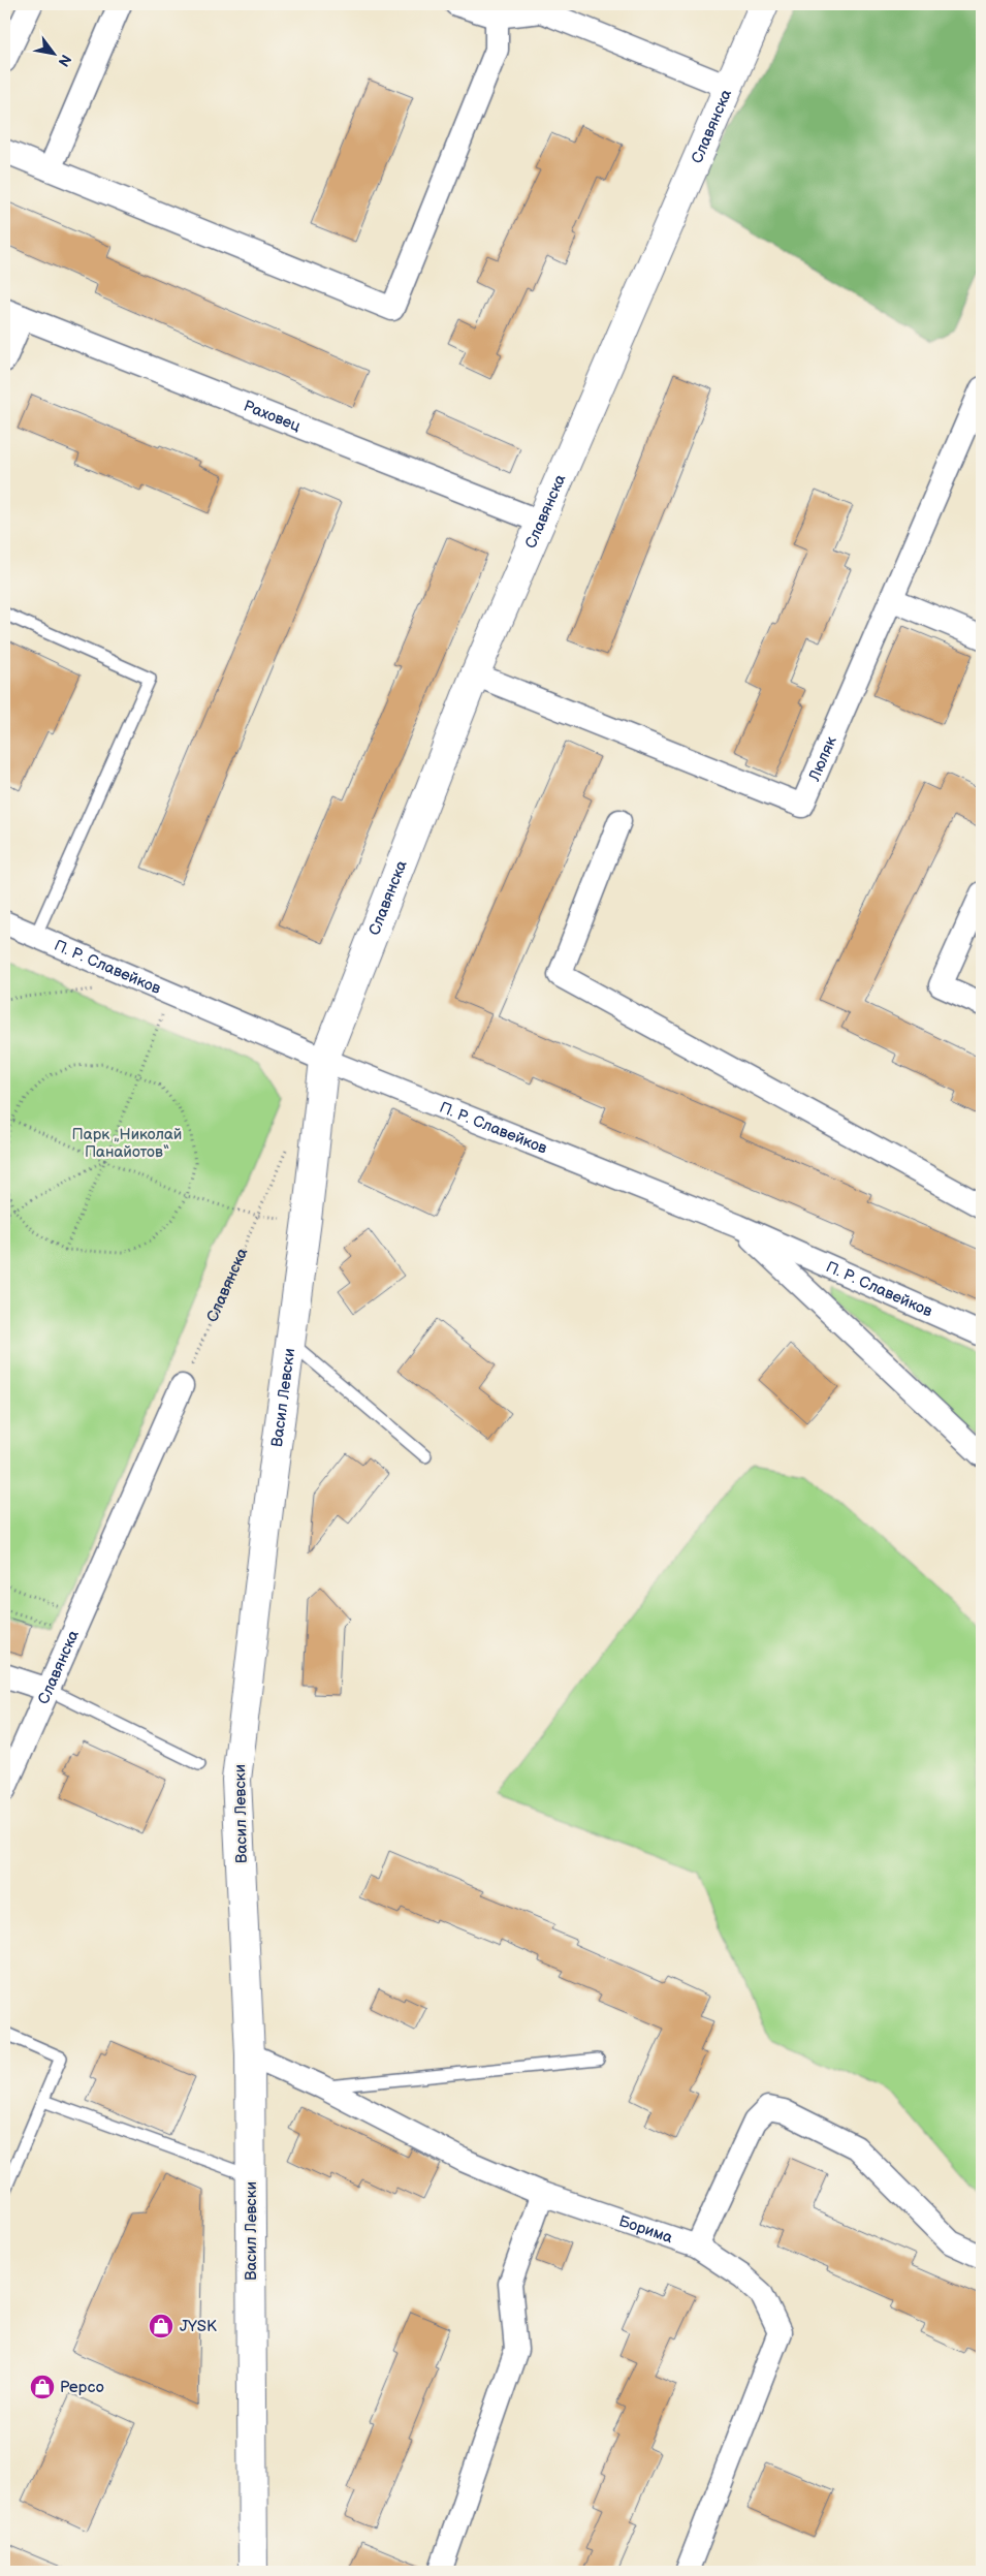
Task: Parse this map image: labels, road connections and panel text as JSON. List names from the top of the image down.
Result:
{
  "streets": {
    "street": [
      "Славянска",
      "Раховец",
      "Люляк",
      "П. Р. Славейков",
      "Васил Левски",
      "Борима"
    ]
  },
  "crossings": [
    ["Славянска", "Раховец"],
    ["Славянска", "Люляк"],
    ["Славянска", "П. Р. Славейков"],
    ["Славянска", "Васил Левски"],
    ["П. Р. Славейков", "Васил Левски"],
    ["Васил Левски", "Борима"]
  ],
  "parks": ["Парк „Николай Панайотов“"],
  "places": {
    "shop": ["JYSK", "Pepco"]
  },
  "north": "bottom right"
}
